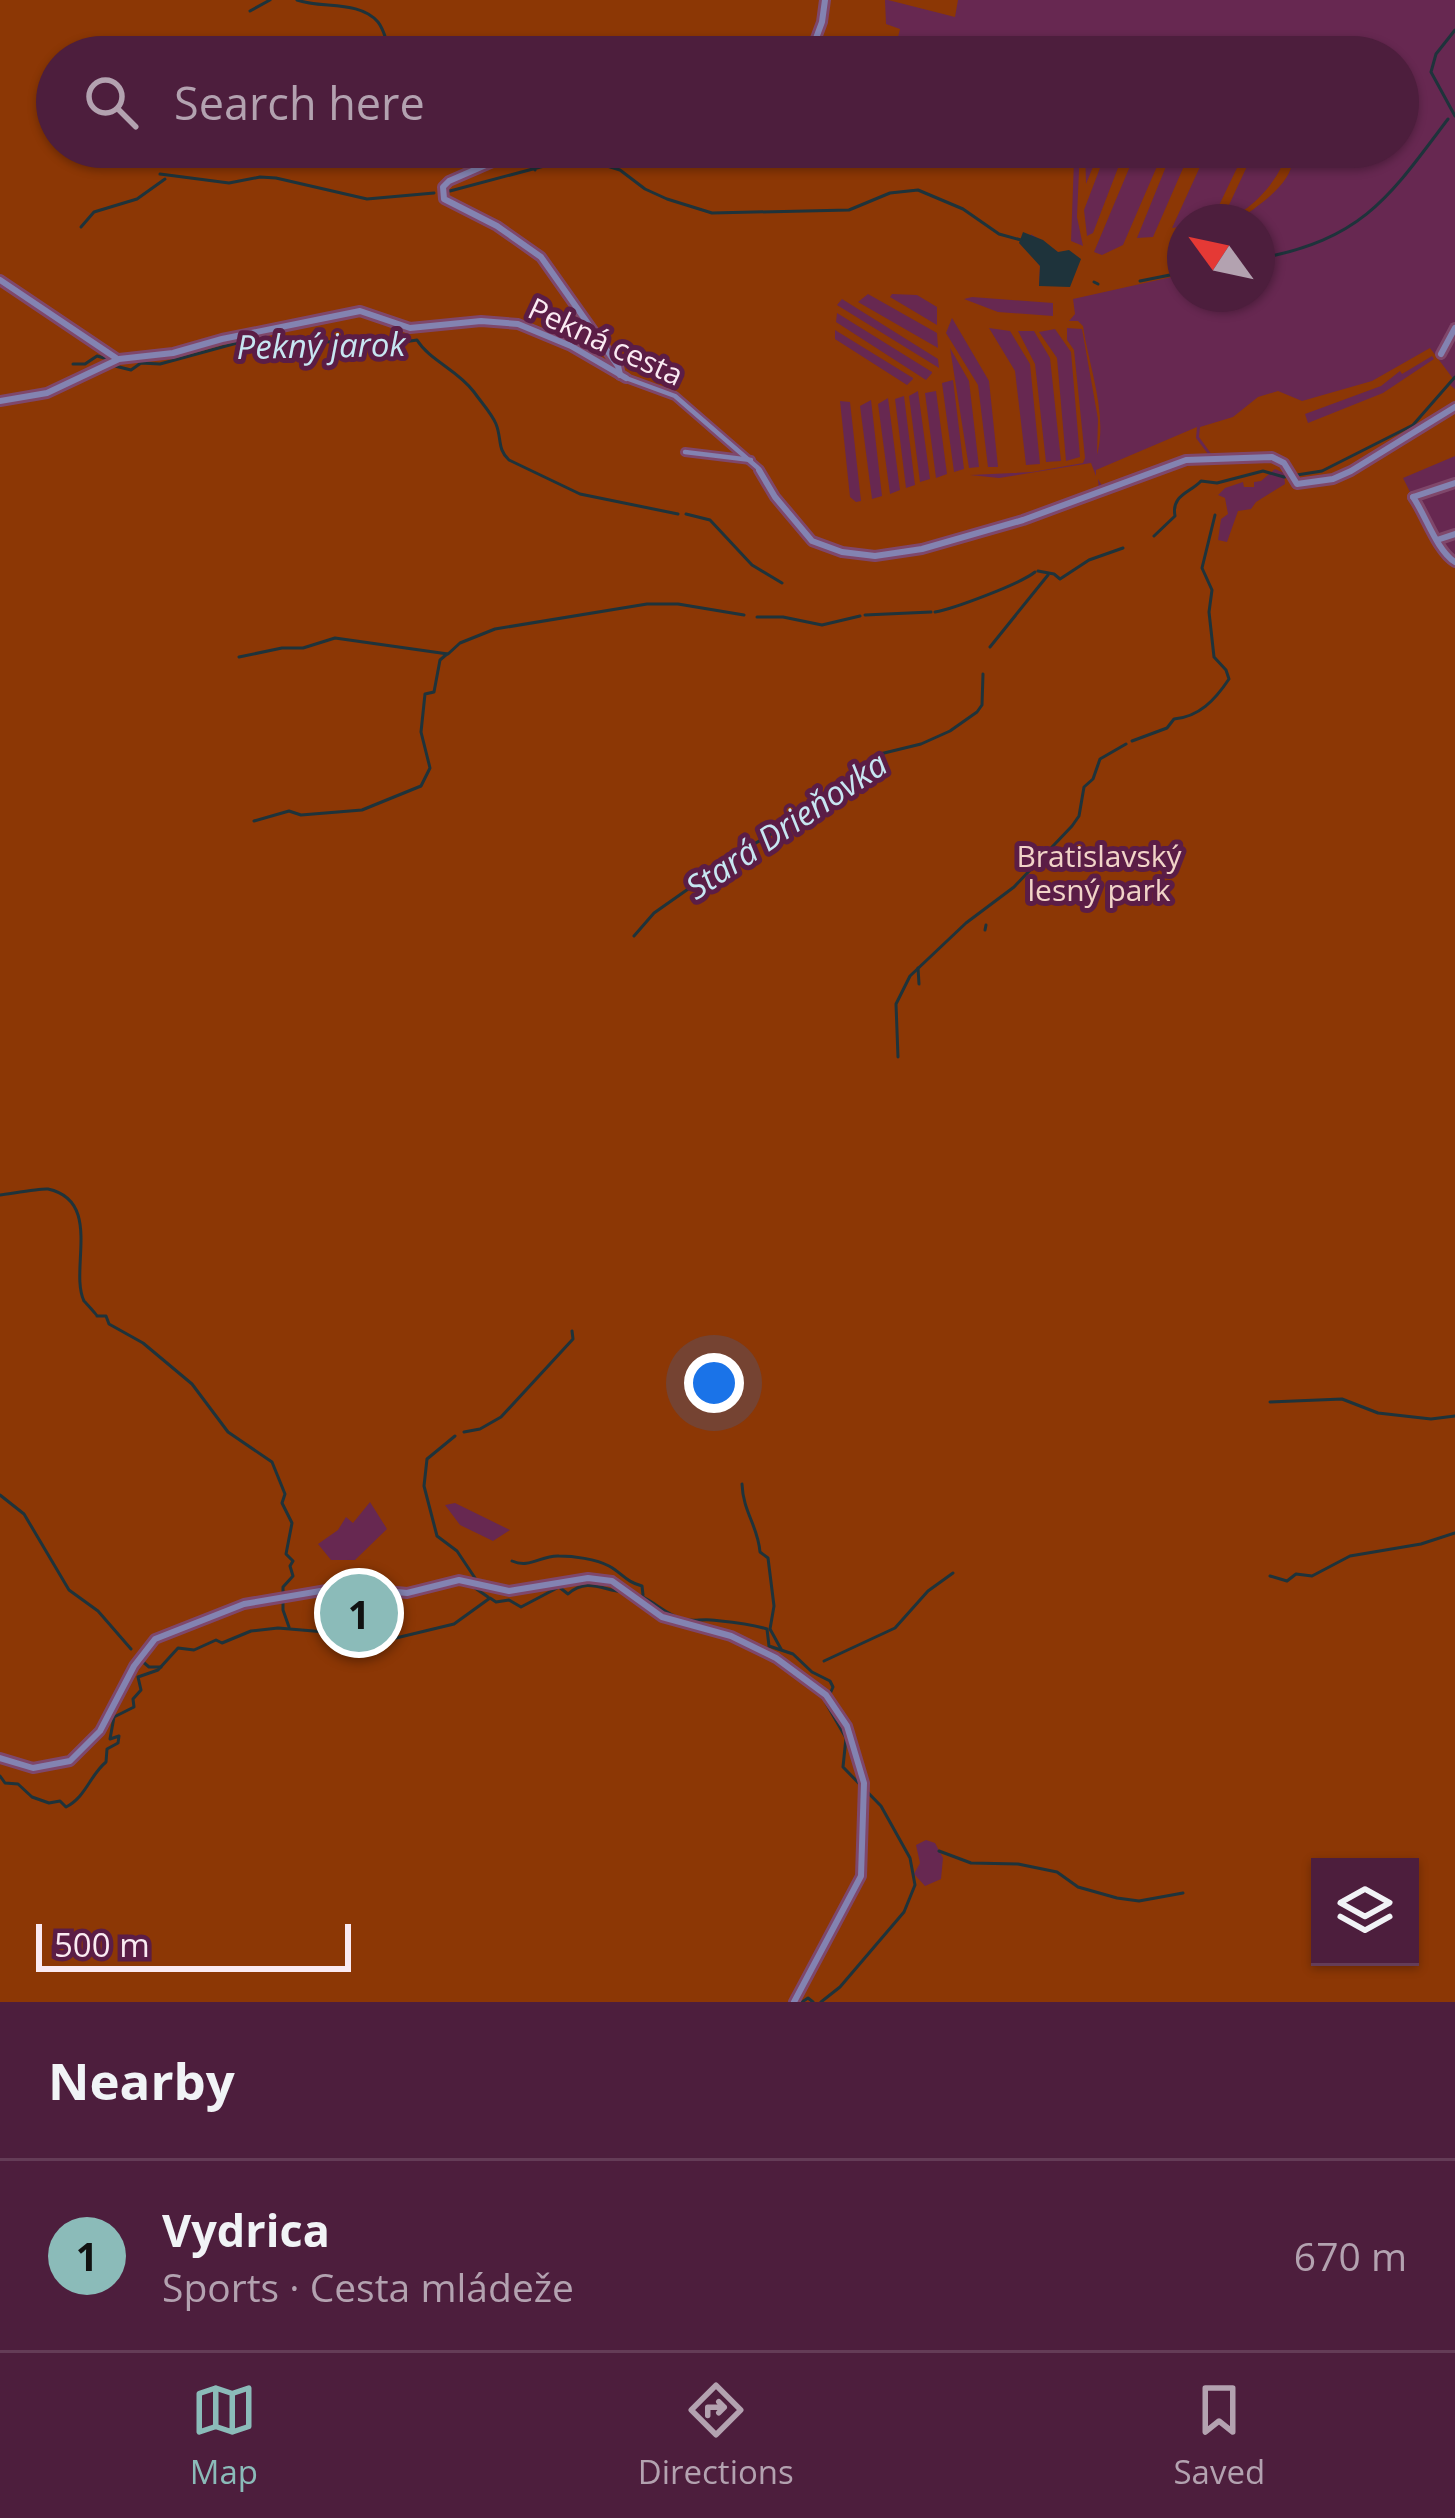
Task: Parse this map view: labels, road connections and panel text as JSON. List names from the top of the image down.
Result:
{
  "streets": {
    "street": ["Pekná cesta"]
  },
  "water": ["Pekný jarok", "Stará Drieňovka"],
  "parks": ["Bratislavský lesný park"],
  "scale_bar": "500 m",
  "north": "top left",
  "page": {
    "search": "Search here",
    "pins": "1",
    "scale": "500 m",
    "heading": "Nearby",
    "list": [
      {
        "mark": "1",
        "name": "Vydrica",
        "note": "Sports · Cesta mládeže",
        "value": "670 m"
      }
    ],
    "nav": ["Map", "Directions", "Saved"]
  }
}
